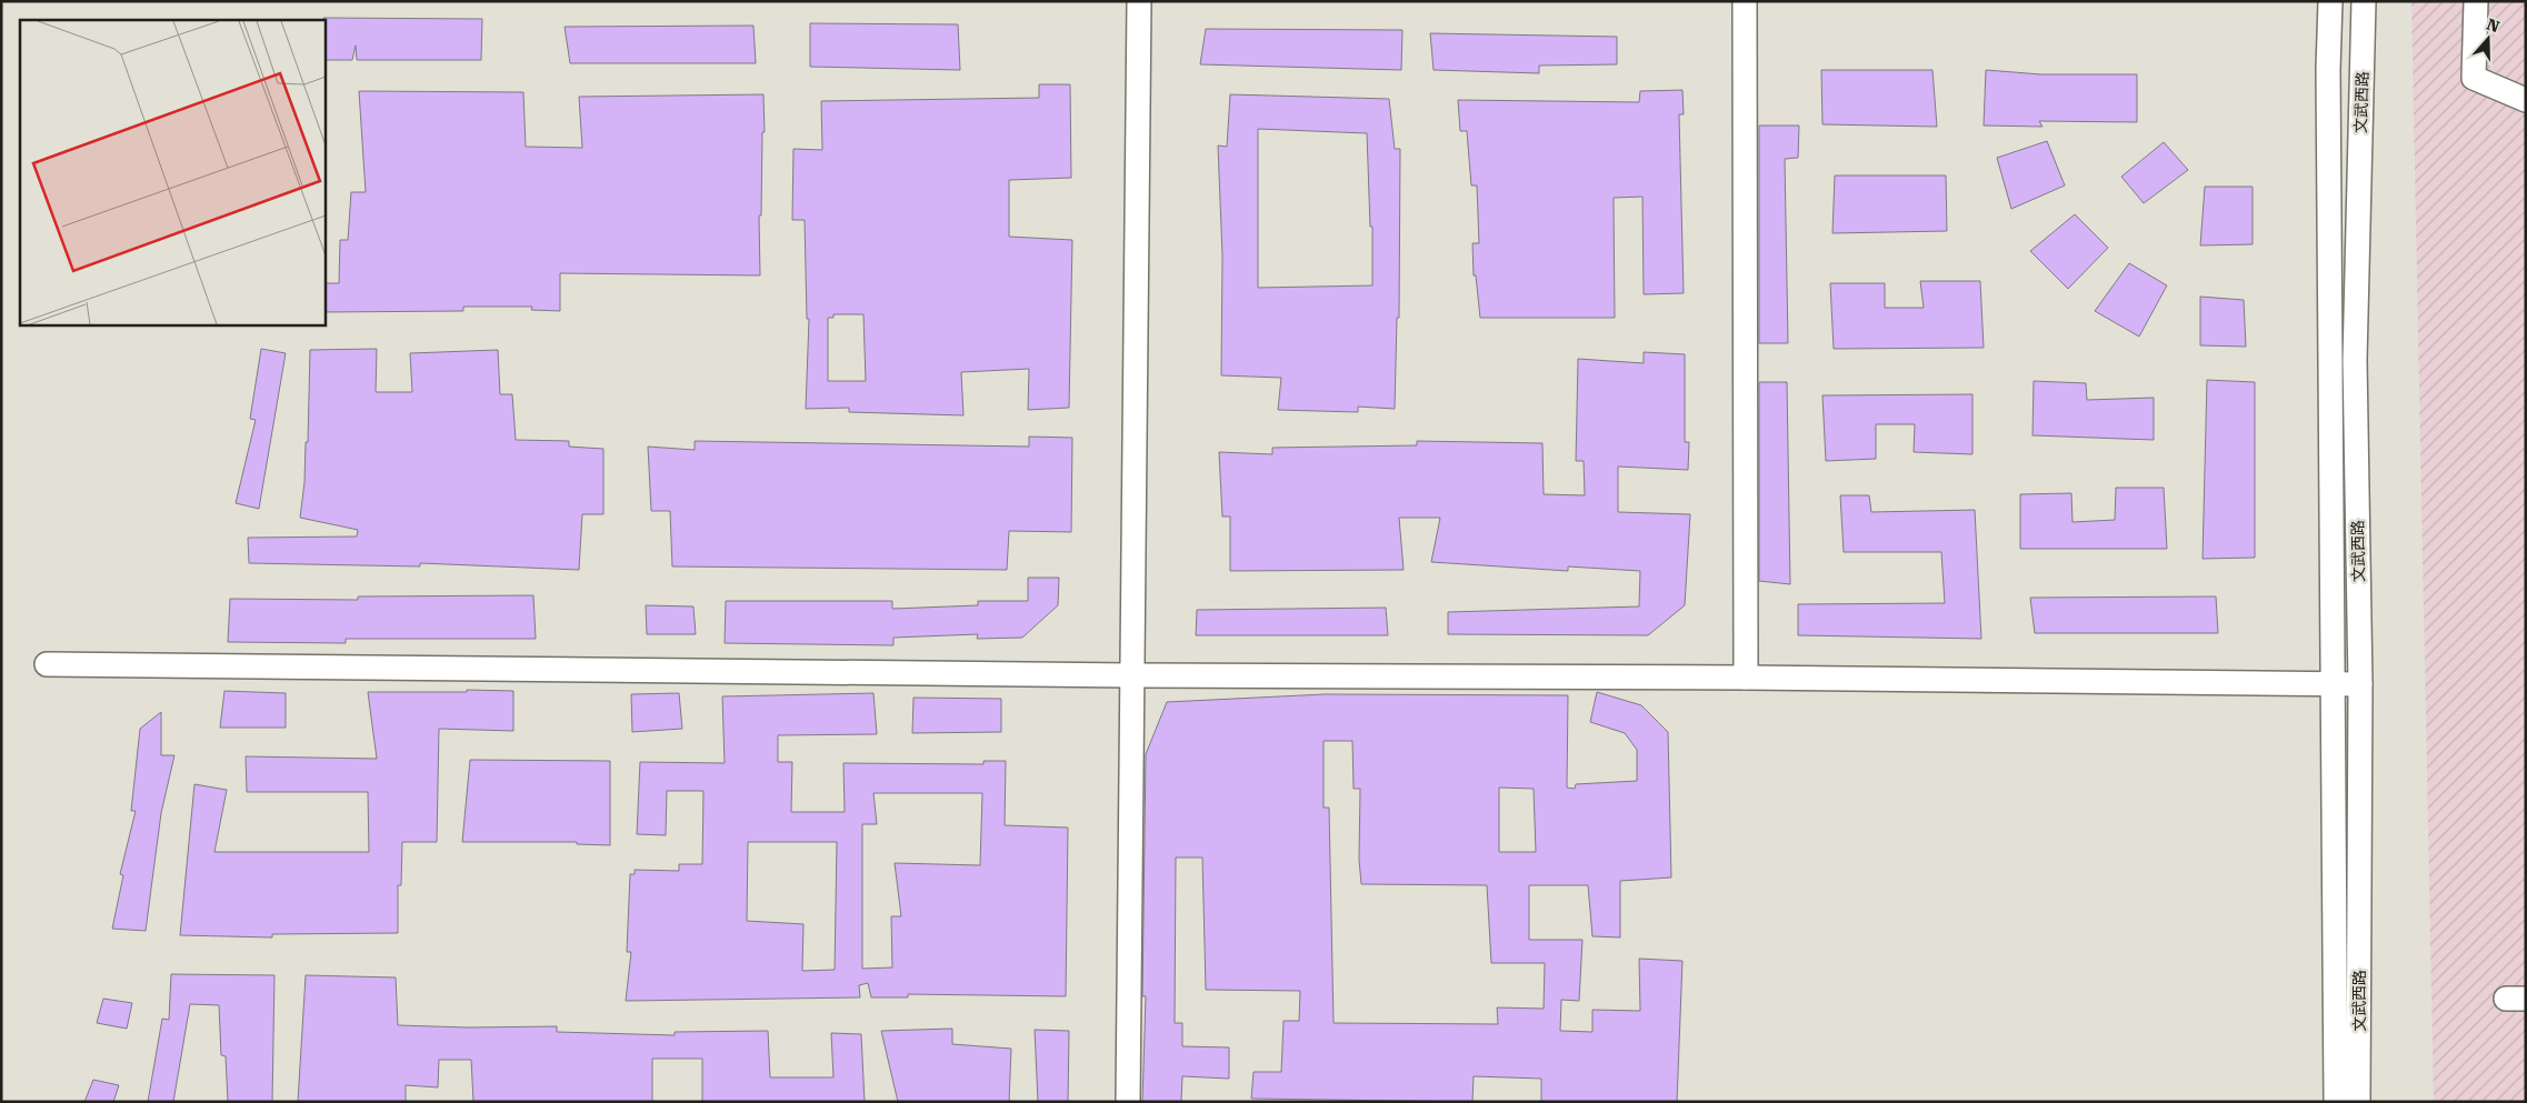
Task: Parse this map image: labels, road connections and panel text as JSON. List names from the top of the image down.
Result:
{
  "streets": {
    "street": ["文武西路"]
  },
  "north": "top"
}
